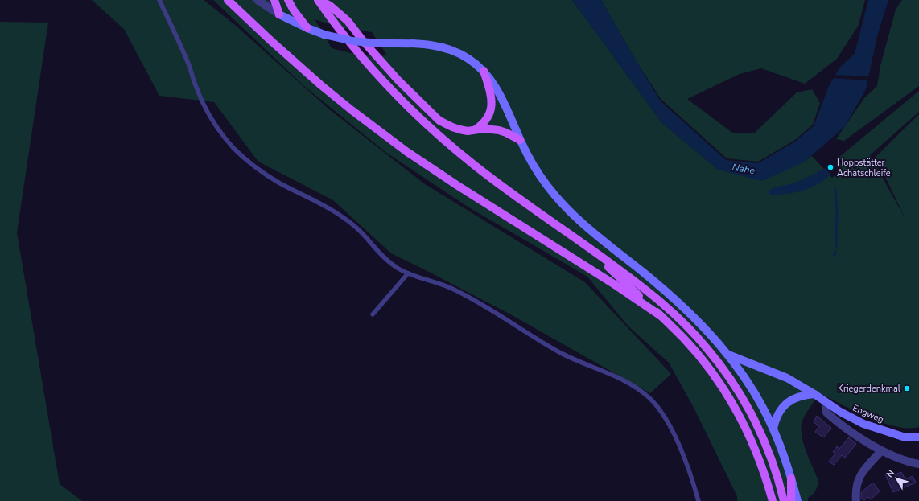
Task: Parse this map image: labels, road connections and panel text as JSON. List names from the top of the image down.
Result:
{
  "streets": {
    "main road": ["Engweg"]
  },
  "water": ["Nahe"],
  "places": ["Hoppstätter Achatschleife", "Kriegerdenkmal"],
  "north": "top left"
}
